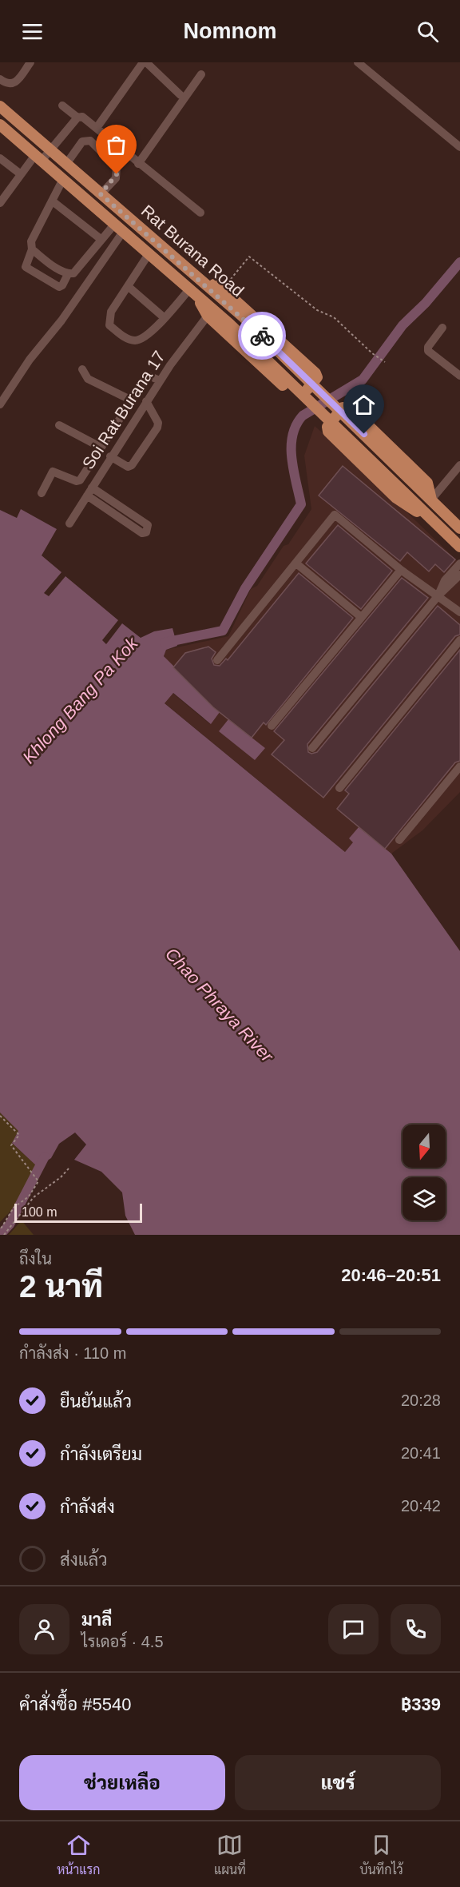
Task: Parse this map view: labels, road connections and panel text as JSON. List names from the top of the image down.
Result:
{
  "streets": {
    "main road": ["Rat Burana Road"],
    "street": ["Soi Rat Burana 17"]
  },
  "water": ["Khlong Bang Pa Kok", "Chao Phraya River"],
  "scale_bar": "100 m",
  "north": "bottom",
  "page": {
    "header": "Nomnom",
    "scale": "100 m",
    "heading": ["2 นาที", "ถึงใน", "20:46–20:51"],
    "panel": [
      "มาลี",
      "ไรเดอร์ · 4.5",
      "คำสั่งซื้อ #5540",
      "฿339"
    ],
    "bar": "กำลังส่ง · 110 m",
    "list": [
      ["ยืนยันแล้ว", "20:28"],
      ["กำลังเตรียม", "20:41"],
      ["กำลังส่ง", "20:42"],
      "ส่งแล้ว"
    ],
    "buttons": ["ช่วยเหลือ", "แชร์"],
    "tabs": ["หน้าแรก", "แผนที่", "บันทึกไว้"]
  }
}
